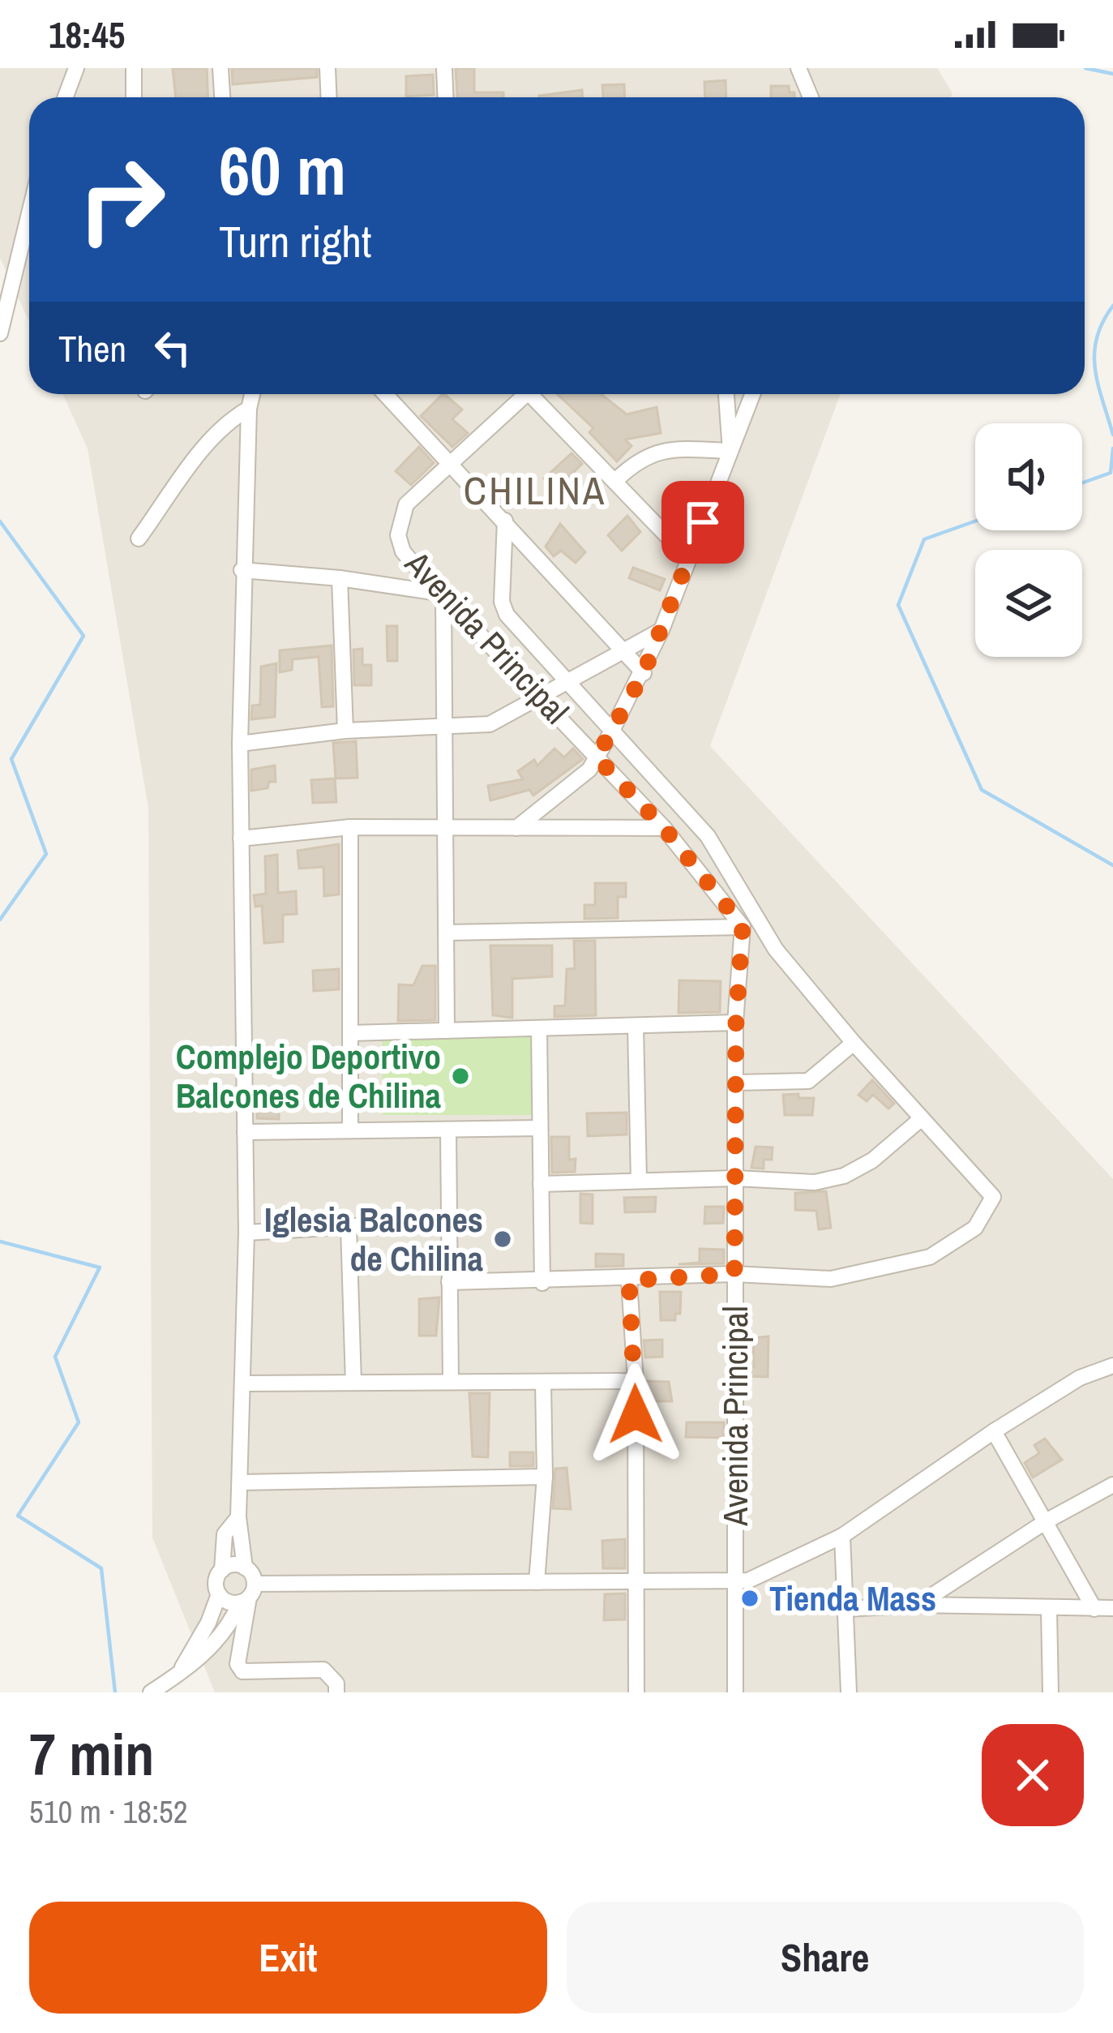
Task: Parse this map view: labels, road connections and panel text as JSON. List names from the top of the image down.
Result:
{
  "streets": {
    "street": ["Avenida Principal"]
  },
  "districts": ["CHILINA"],
  "places": ["Complejo Deportivo Balcones de Chilina", "Iglesia Balcones de Chilina", "Tienda Mass"],
  "page": {
    "status": "18:45",
    "turn": ["60 m", "Turn right"],
    "then": "Then",
    "heading": ["7 min", "510 m · 18:52"],
    "buttons": ["Exit", "Share"]
  }
}
